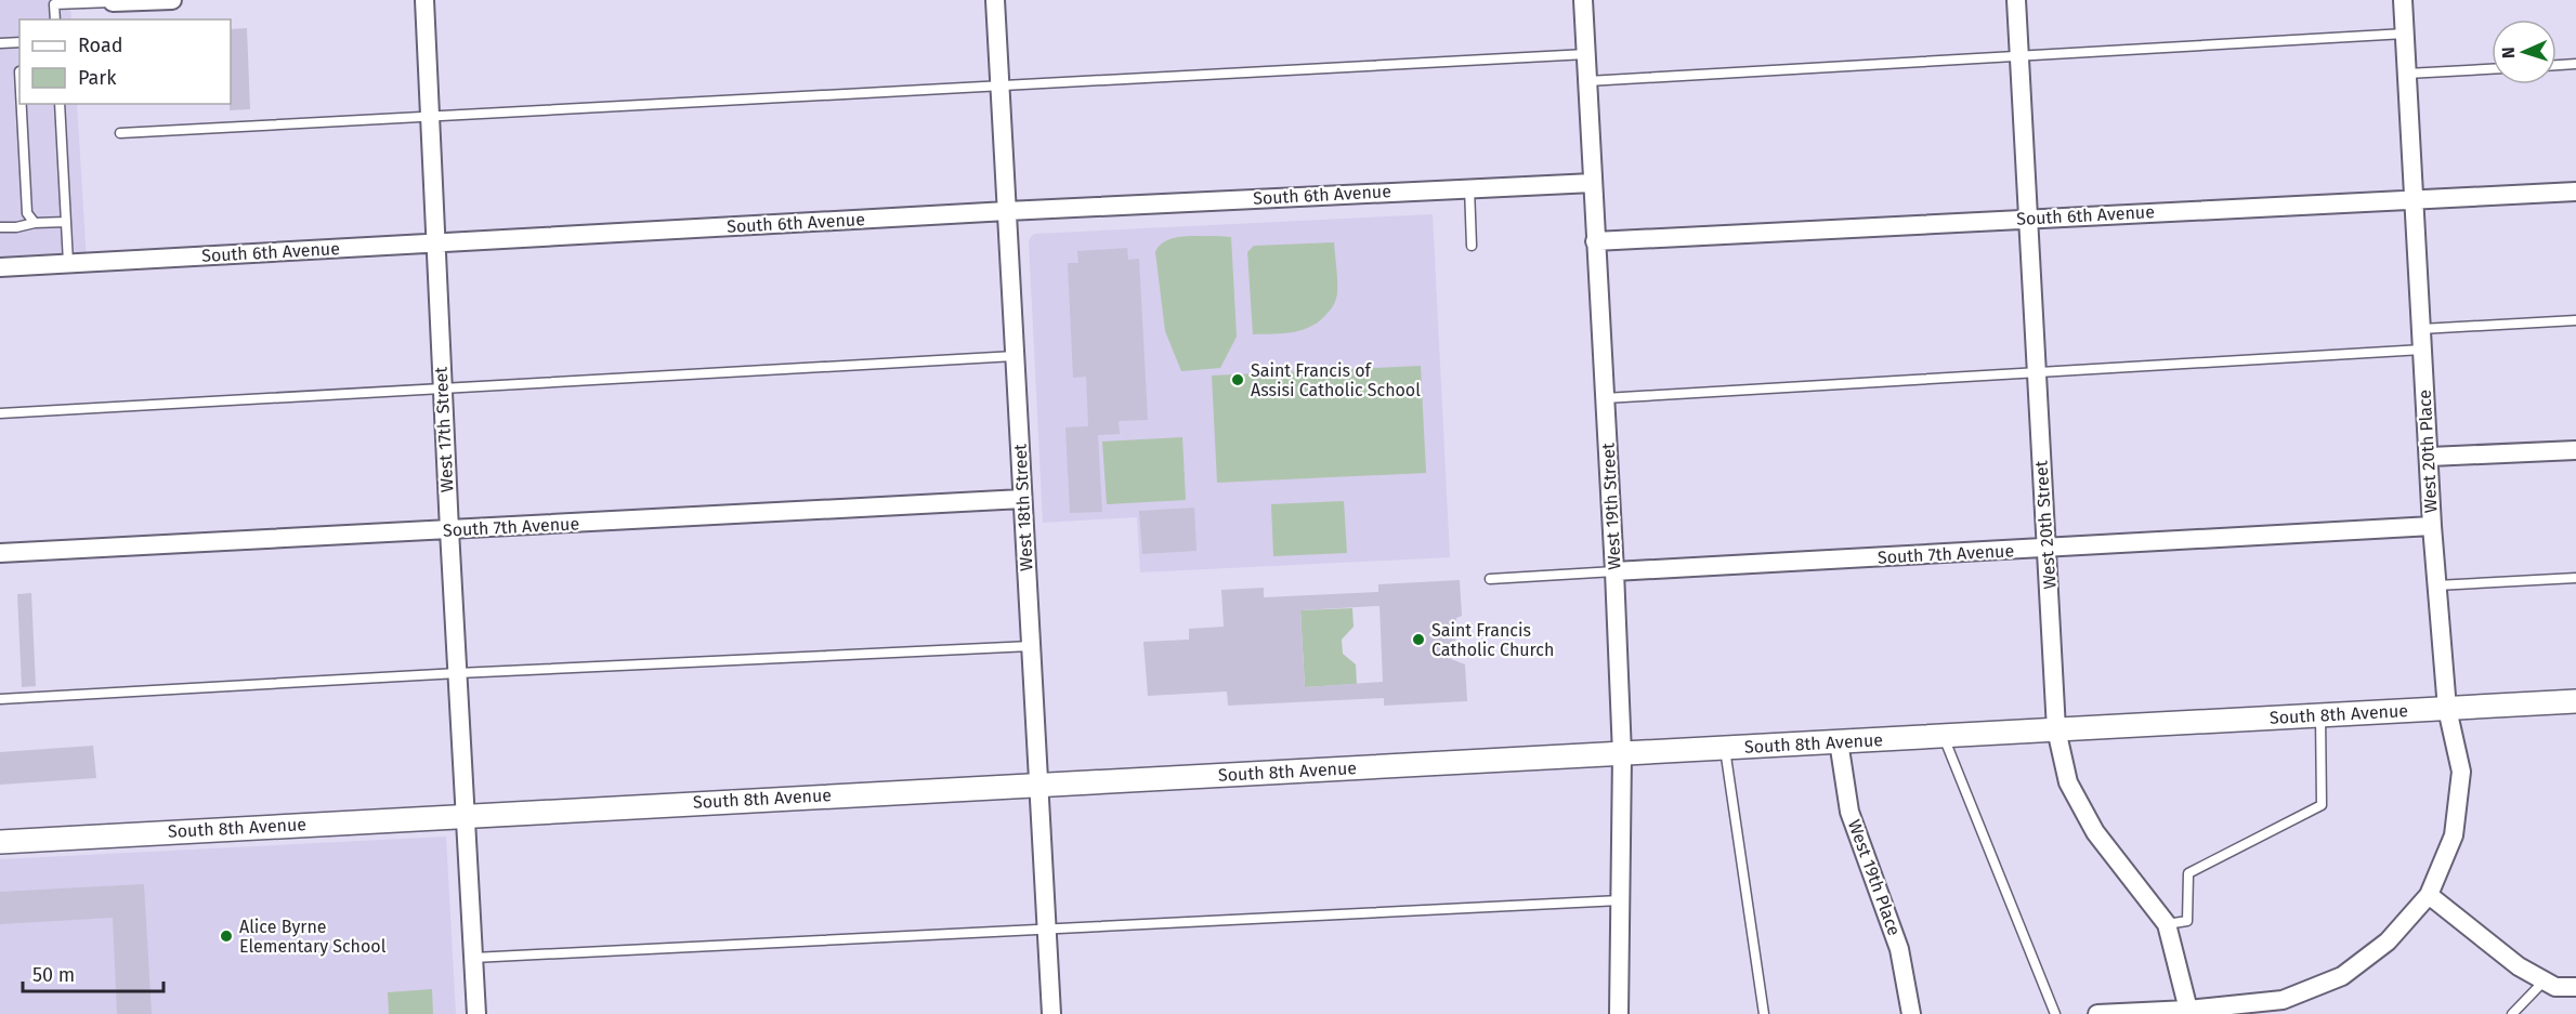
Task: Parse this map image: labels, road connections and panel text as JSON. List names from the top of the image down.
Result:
{
  "streets": {
    "street": [
      "South 6th Avenue",
      "West 17th Street",
      "West 20th Place",
      "West 19th Street",
      "West 18th Street",
      "West 20th Street",
      "South 7th Avenue",
      "South 8th Avenue",
      "West 19th Place"
    ]
  },
  "crossings": [
    ["South 6th Avenue", "West 17th Street"],
    ["South 6th Avenue", "West 20th Place"],
    ["South 6th Avenue", "West 19th Street"],
    ["South 6th Avenue", "West 18th Street"],
    ["South 6th Avenue", "West 20th Street"],
    ["West 17th Street", "South 7th Avenue"],
    ["West 17th Street", "South 8th Avenue"],
    ["West 20th Place", "West 20th Street"],
    ["West 20th Place", "South 7th Avenue"],
    ["West 20th Place", "South 8th Avenue"],
    ["West 19th Street", "South 7th Avenue"],
    ["West 19th Street", "South 8th Avenue"],
    ["West 18th Street", "South 7th Avenue"],
    ["West 18th Street", "South 8th Avenue"],
    ["West 20th Street", "South 7th Avenue"],
    ["West 20th Street", "South 8th Avenue"],
    ["South 8th Avenue", "West 19th Place"]
  ],
  "places": ["Saint Francis of Assisi Catholic School", "Saint Francis Catholic Church", "Alice Byrne Elementary School"],
  "legend": ["Road", "Park"],
  "scale_bar": "50 m",
  "north": "left"
}
